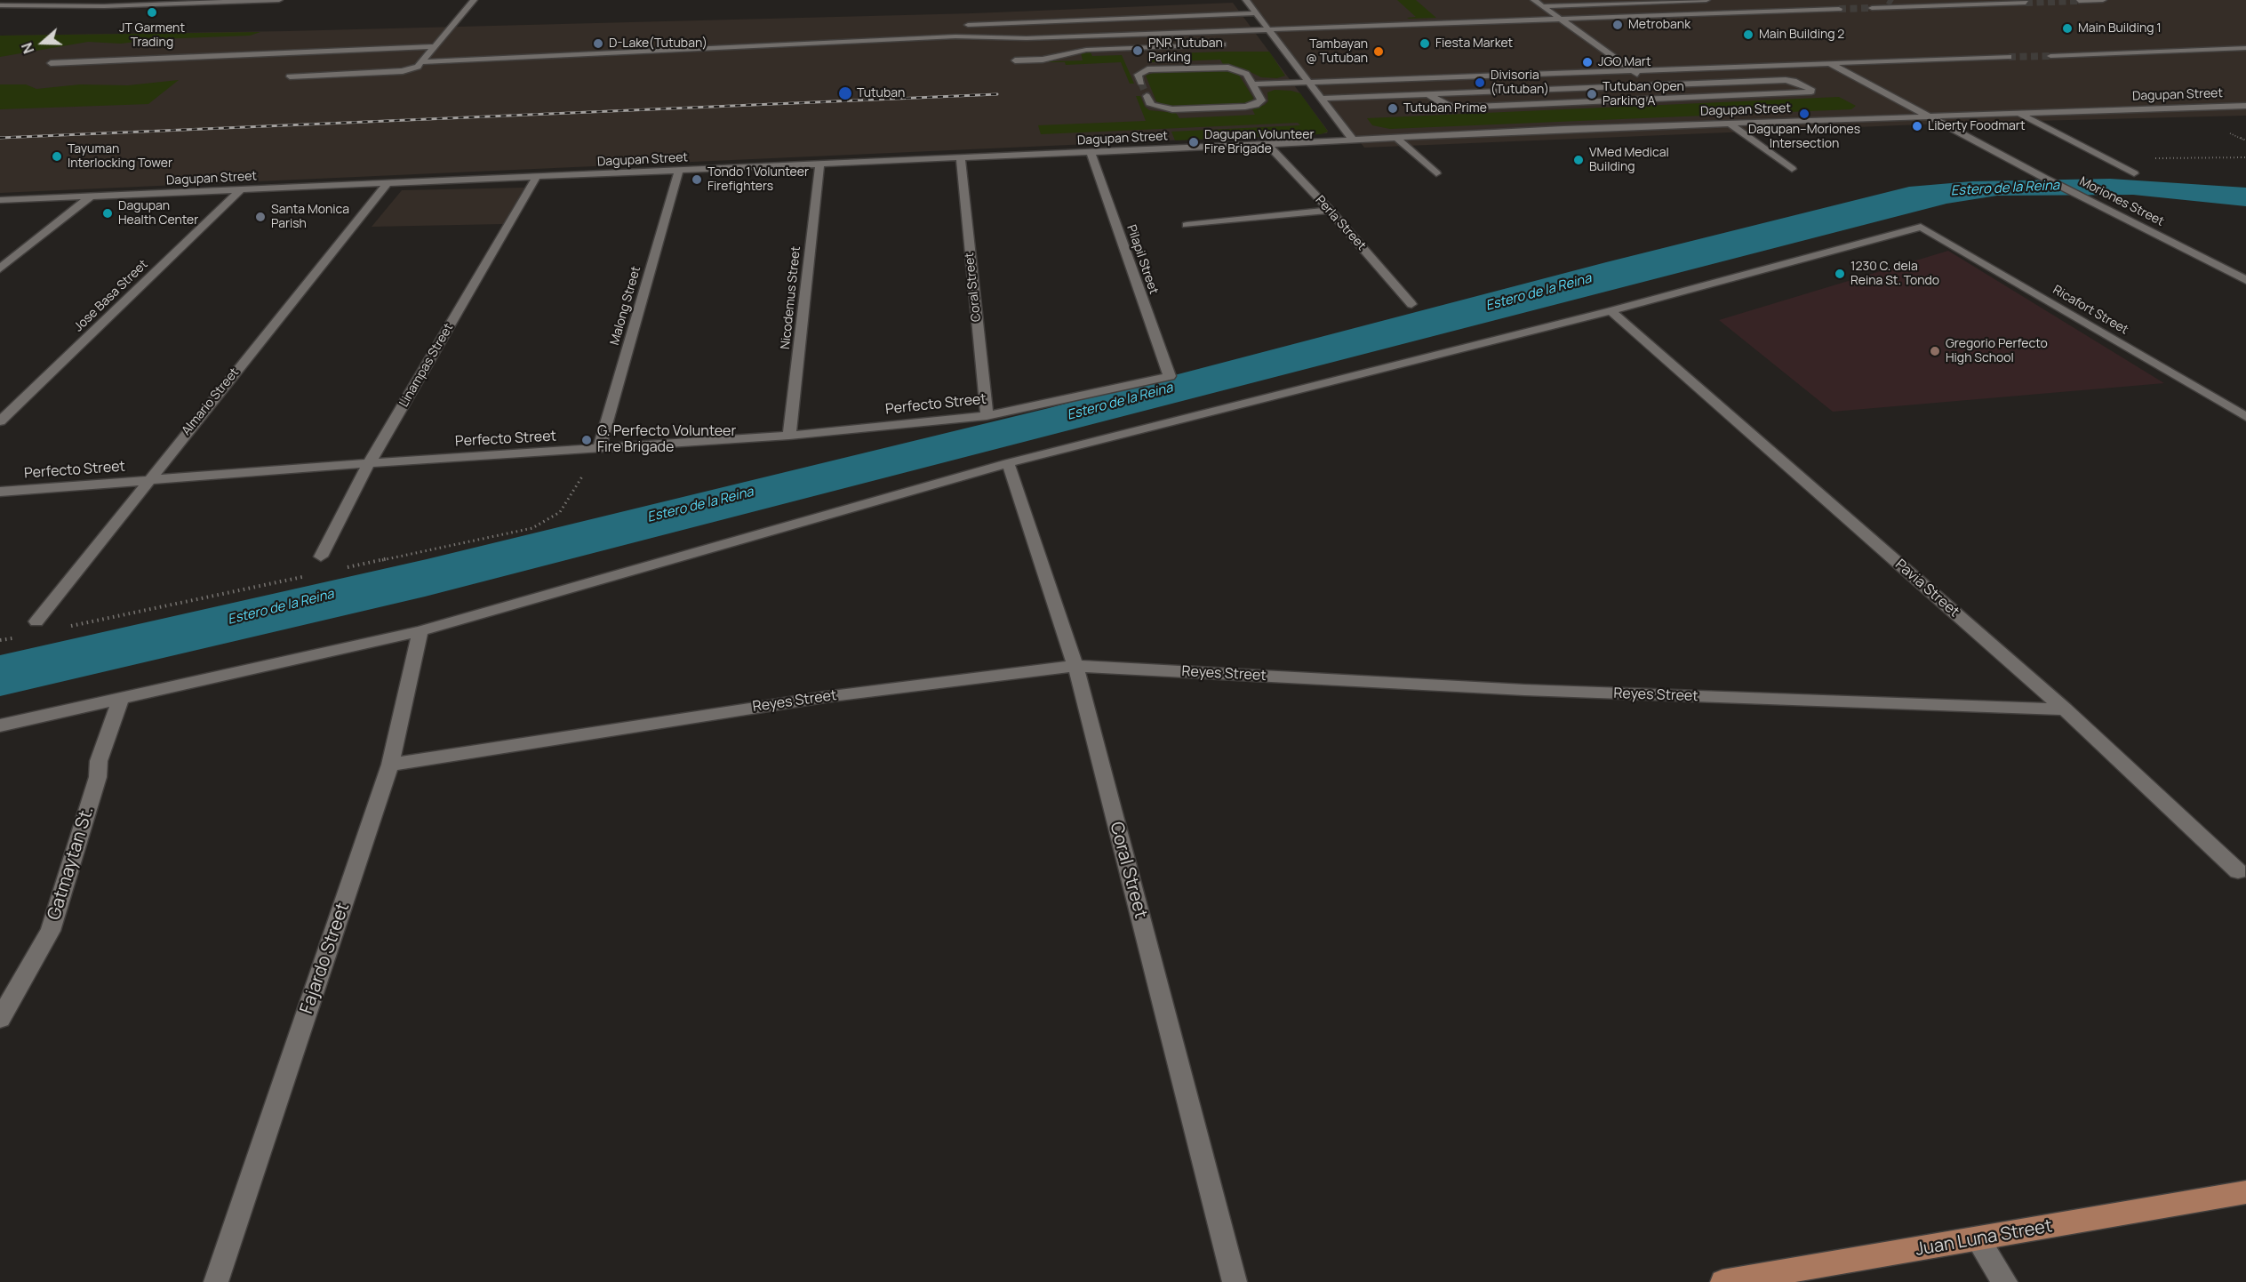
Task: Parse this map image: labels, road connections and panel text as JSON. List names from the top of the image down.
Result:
{
  "streets": {
    "main road": ["Juan Luna Street"],
    "street": [
      "Dagupan Street",
      "Moriones Street",
      "Perla Street",
      "Pilapil Street",
      "Coral Street",
      "Jose Basa Street",
      "Nicodemus Street",
      "Malong Street",
      "Ricafort Street",
      "Linampas Street",
      "Almario Street",
      "Perfecto Street",
      "Pavia Street",
      "Reyes Street",
      "Gatmaytan St.",
      "Fajardo Street"
    ]
  },
  "crossings": [
    ["Dagupan Street", "Moriones Street"],
    ["Dagupan Street", "Perla Street"],
    ["Dagupan Street", "Pilapil Street"],
    ["Dagupan Street", "Coral Street"],
    ["Dagupan Street", "Jose Basa Street"],
    ["Dagupan Street", "Nicodemus Street"],
    ["Dagupan Street", "Malong Street"],
    ["Dagupan Street", "Linampas Street"],
    ["Dagupan Street", "Almario Street"],
    ["Pilapil Street", "Perfecto Street"],
    ["Coral Street", "Perfecto Street"],
    ["Coral Street", "Reyes Street"],
    ["Nicodemus Street", "Perfecto Street"],
    ["Malong Street", "Perfecto Street"],
    ["Ricafort Street", "Pavia Street"],
    ["Linampas Street", "Perfecto Street"],
    ["Almario Street", "Perfecto Street"],
    ["Pavia Street", "Reyes Street"],
    ["Reyes Street", "Fajardo Street"]
  ],
  "water": ["Estero de la Reina"],
  "places": [
    "JT Garment Trading",
    "Metrobank",
    "Main Building 1",
    "Main Building 2",
    "D-Lake(Tutuban)",
    "Fiesta Market",
    "PNR Tutuban Parking",
    "Tambayan @ Tutuban",
    "JGO Mart",
    "Divisoria (Tutuban)",
    "Tutuban",
    "Tutuban Open Parking A",
    "Tutuban Prime",
    "Dagupan–Moriones Intersection",
    "Liberty Foodmart",
    "Dagupan Volunteer Fire Brigade",
    "Tayuman Interlocking Tower",
    "VMed Medical Building",
    "Tondo 1 Volunteer Firefighters",
    "Dagupan Health Center",
    "Santa Monica Parish",
    "1230 C. dela Reina St. Tondo",
    "Gregorio Perfecto High School",
    "G. Perfecto Volunteer Fire Brigade"
  ],
  "north": "left"
}
